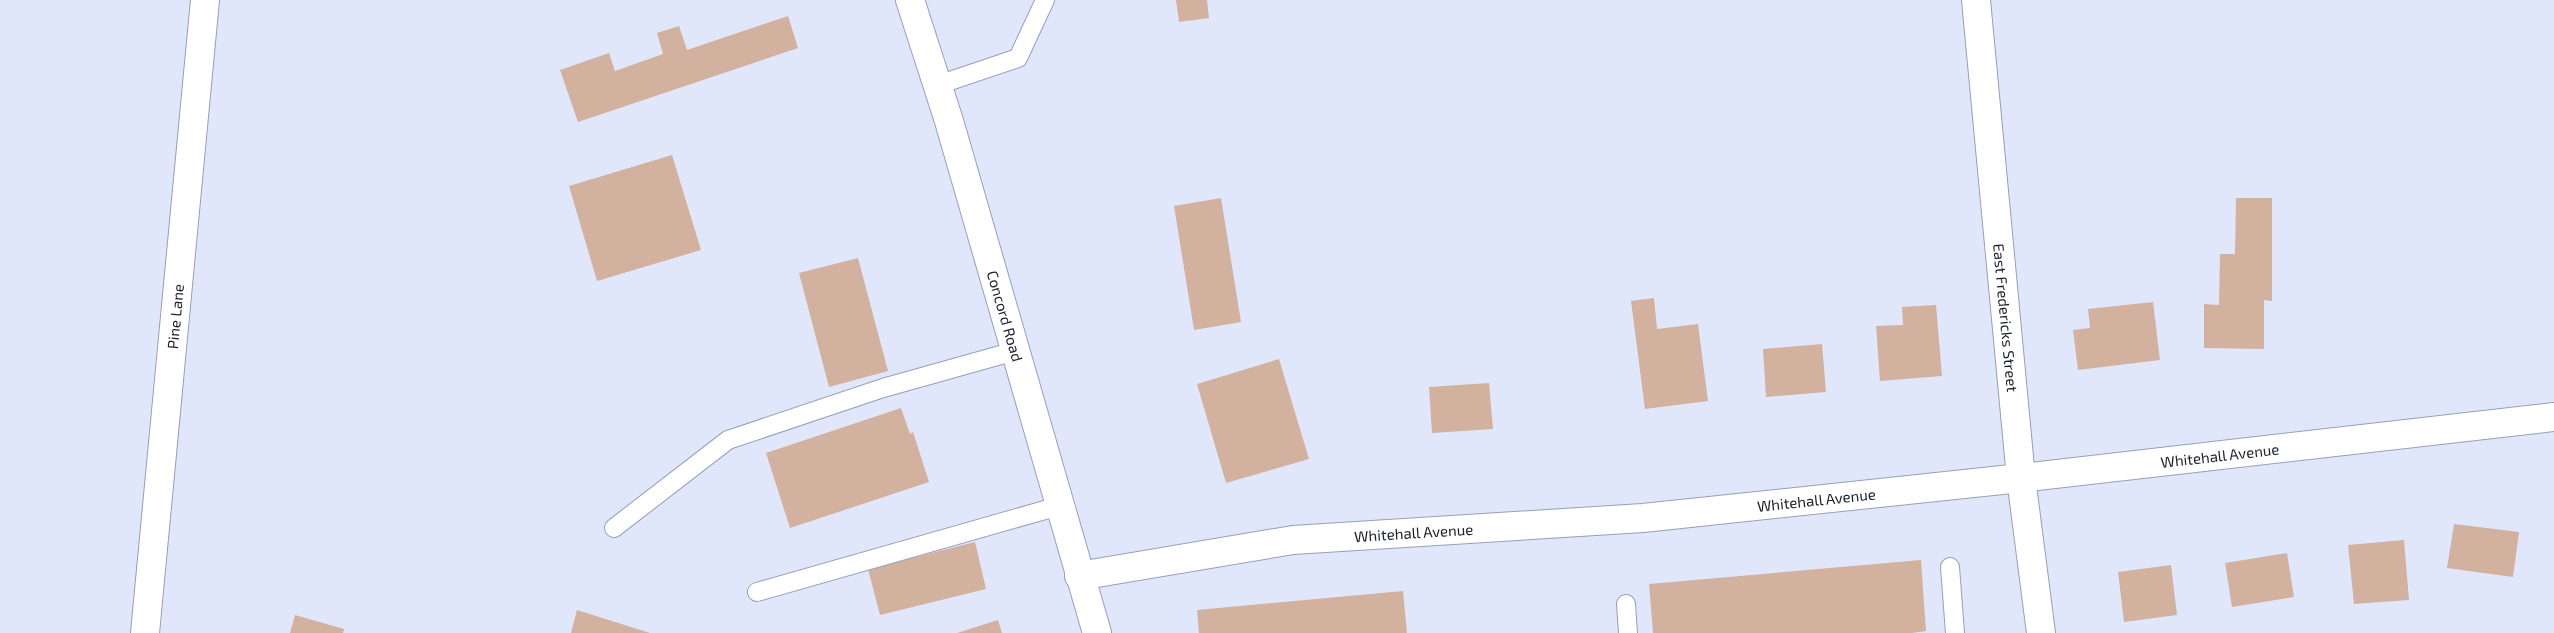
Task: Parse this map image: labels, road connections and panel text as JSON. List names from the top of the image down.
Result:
{
  "streets": {
    "street": [
      "Pine Lane",
      "Concord Road",
      "East Fredericks Street",
      "Whitehall Avenue"
    ]
  },
  "crossings": [
    ["Concord Road", "Whitehall Avenue"],
    ["East Fredericks Street", "Whitehall Avenue"]
  ]
}
